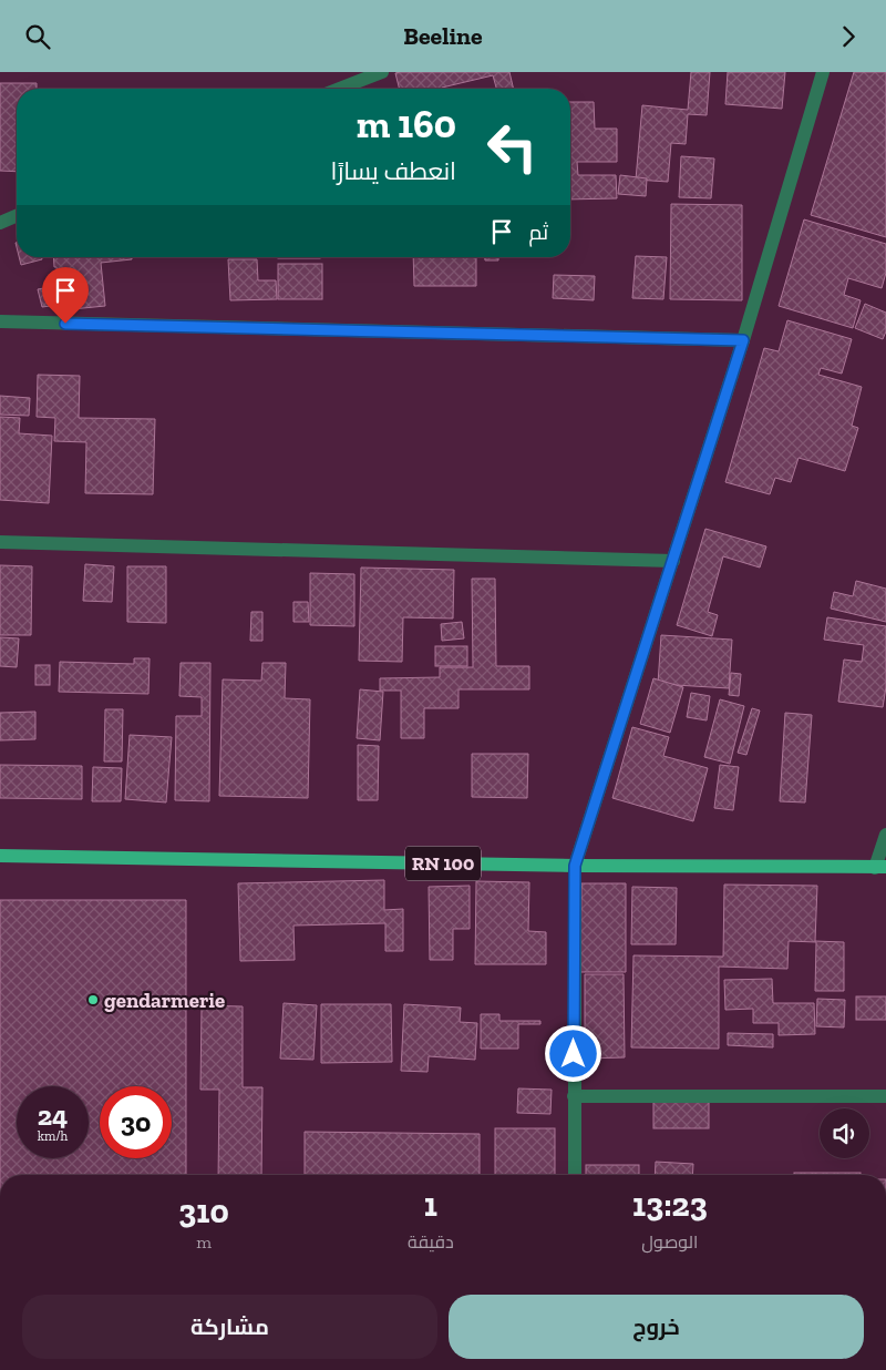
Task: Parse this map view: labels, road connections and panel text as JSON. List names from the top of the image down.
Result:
{
  "streets": {
    "main road": ["RN 100"]
  },
  "places": ["gendarmerie"],
  "page": {
    "header": "Beeline",
    "turn": ["160 m", "انعطف يسارًا"],
    "then": "ثم",
    "speed": "24 km/h",
    "limit": "30",
    "eta": [
      "13:23",
      "الوصول",
      "1",
      "دقيقة",
      "310",
      "m"
    ],
    "buttons": ["خروج", "مشاركة"]
  }
}
